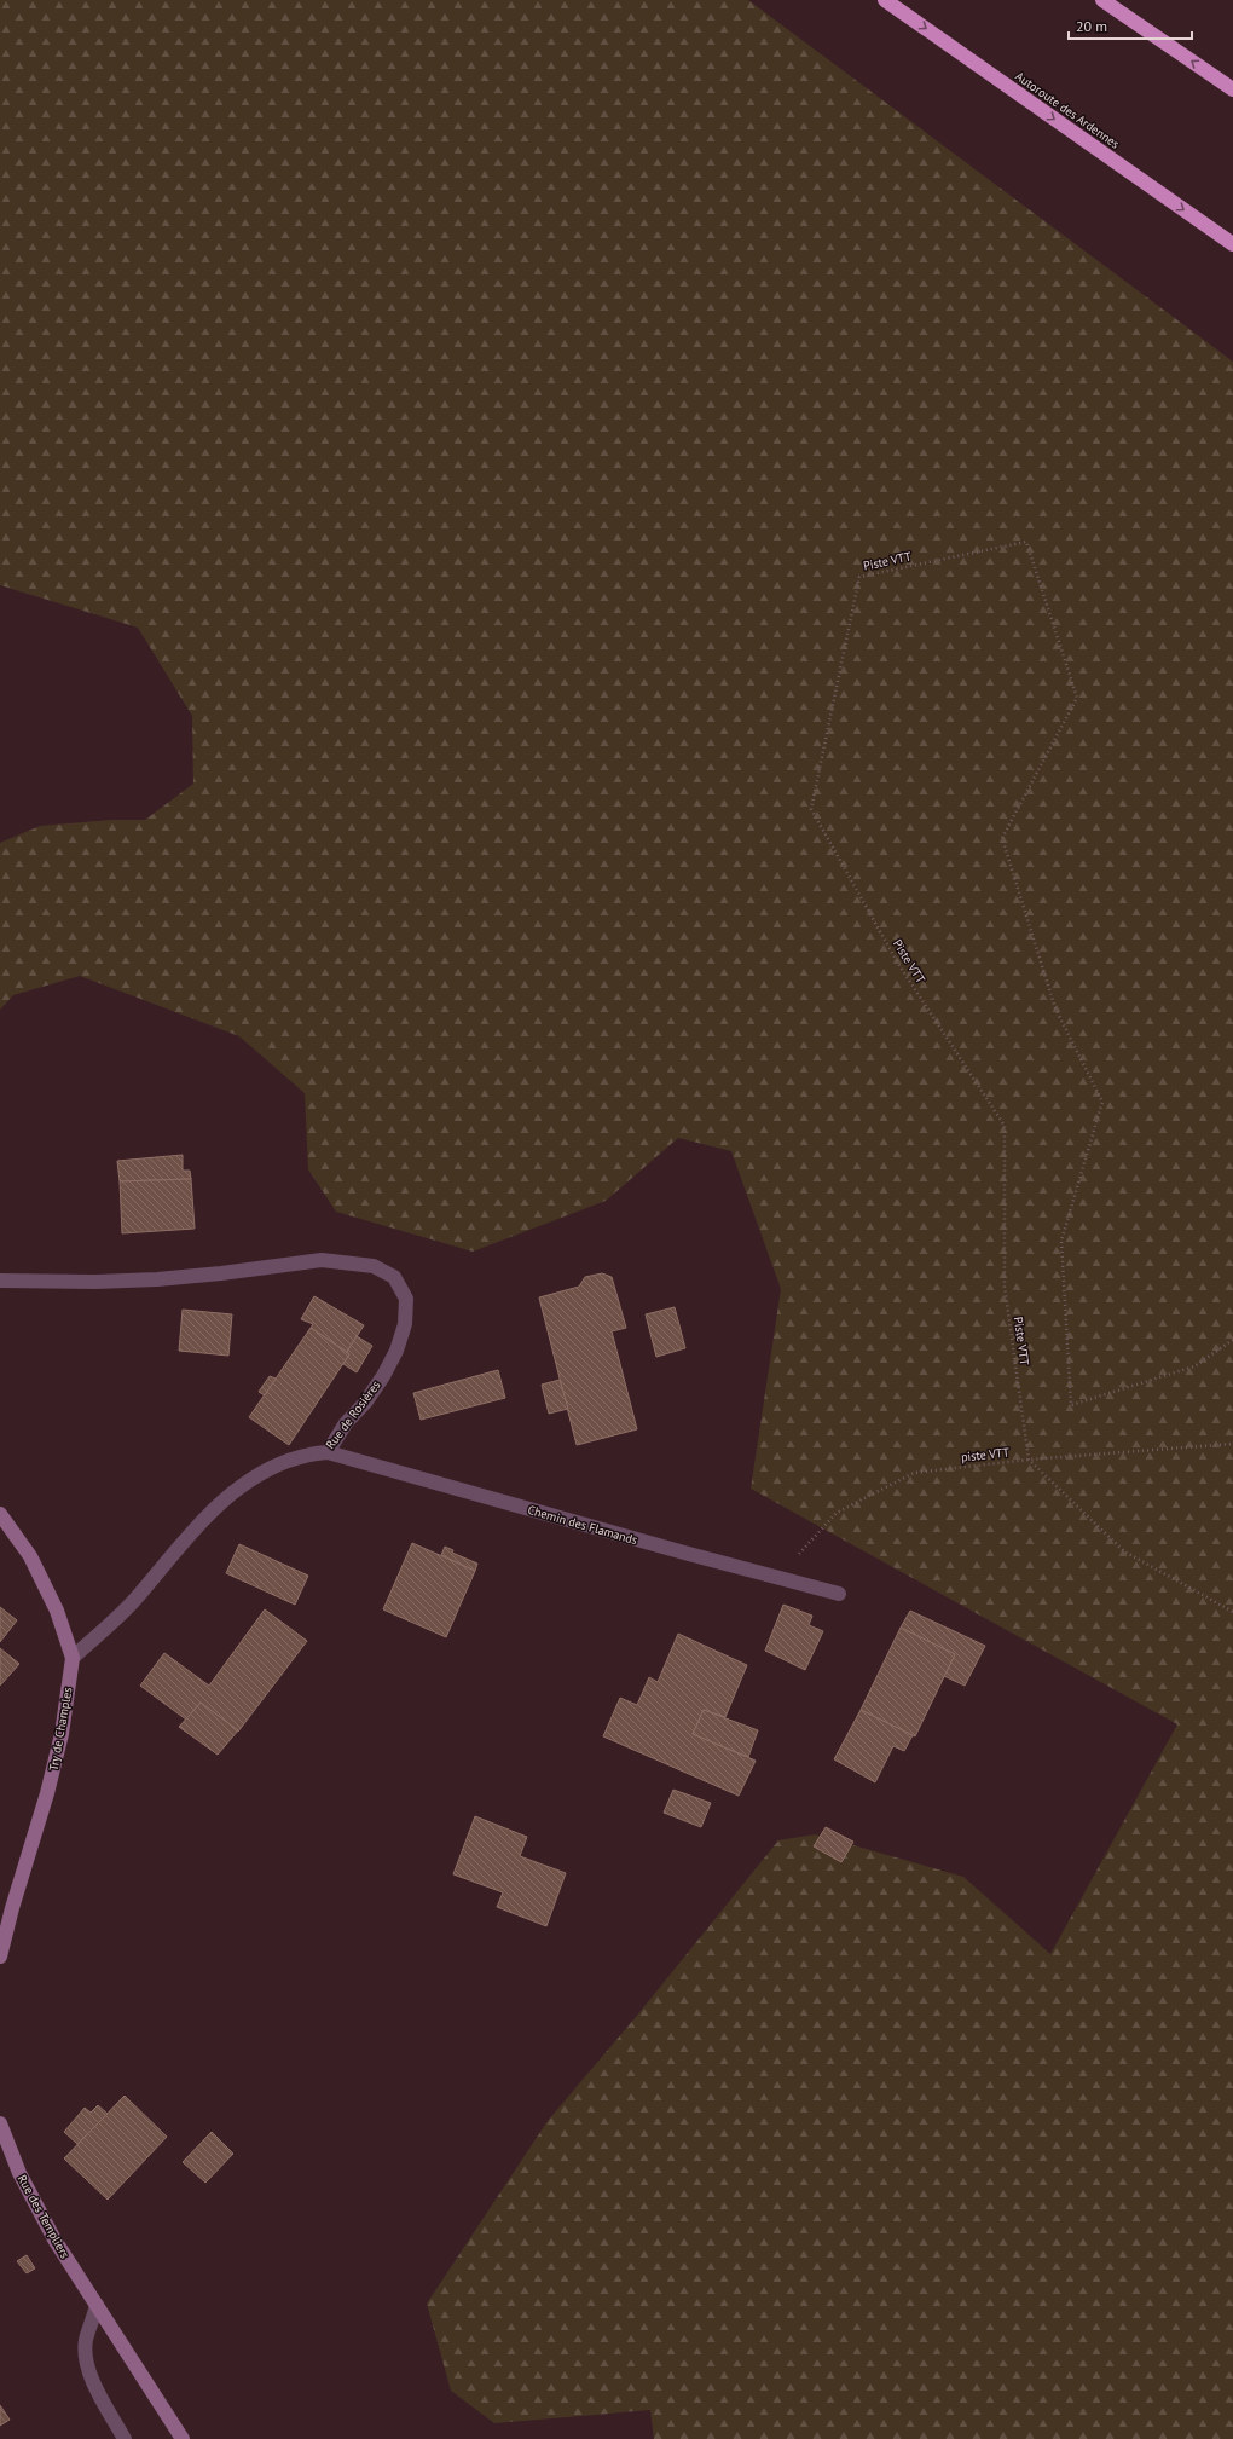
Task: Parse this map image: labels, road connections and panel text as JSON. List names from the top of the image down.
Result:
{
  "streets": {
    "highway": ["Autoroute des Ardennes"],
    "street": [
      "Rue de Rosières",
      "Chemin des Flamands",
      "Try de Champles",
      "Rue des Templiers"
    ],
    "path": ["Piste VTT", "piste VTT"]
  },
  "crossings": [
    ["Piste VTT", "piste VTT"],
    ["Rue de Rosières", "Chemin des Flamands"],
    ["Rue de Rosières", "Try de Champles"],
    ["piste VTT", "Chemin des Flamands"]
  ],
  "scale_bar": "20 m"
}
